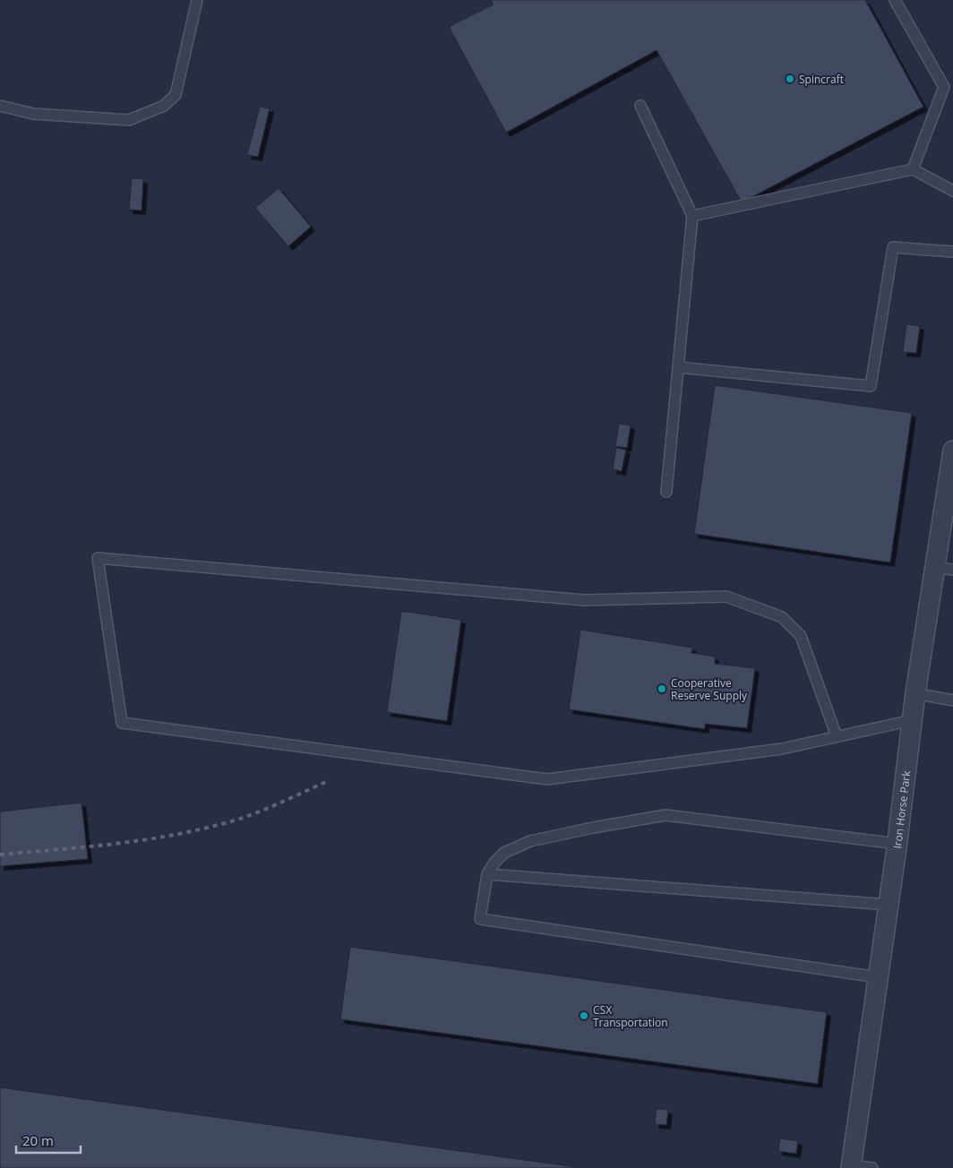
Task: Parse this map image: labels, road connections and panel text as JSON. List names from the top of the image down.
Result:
{
  "streets": {
    "street": ["Iron Horse Park"]
  },
  "places": ["Spincraft", "Cooperative Reserve Supply", "CSX Transportation"],
  "scale_bar": "20 m"
}
